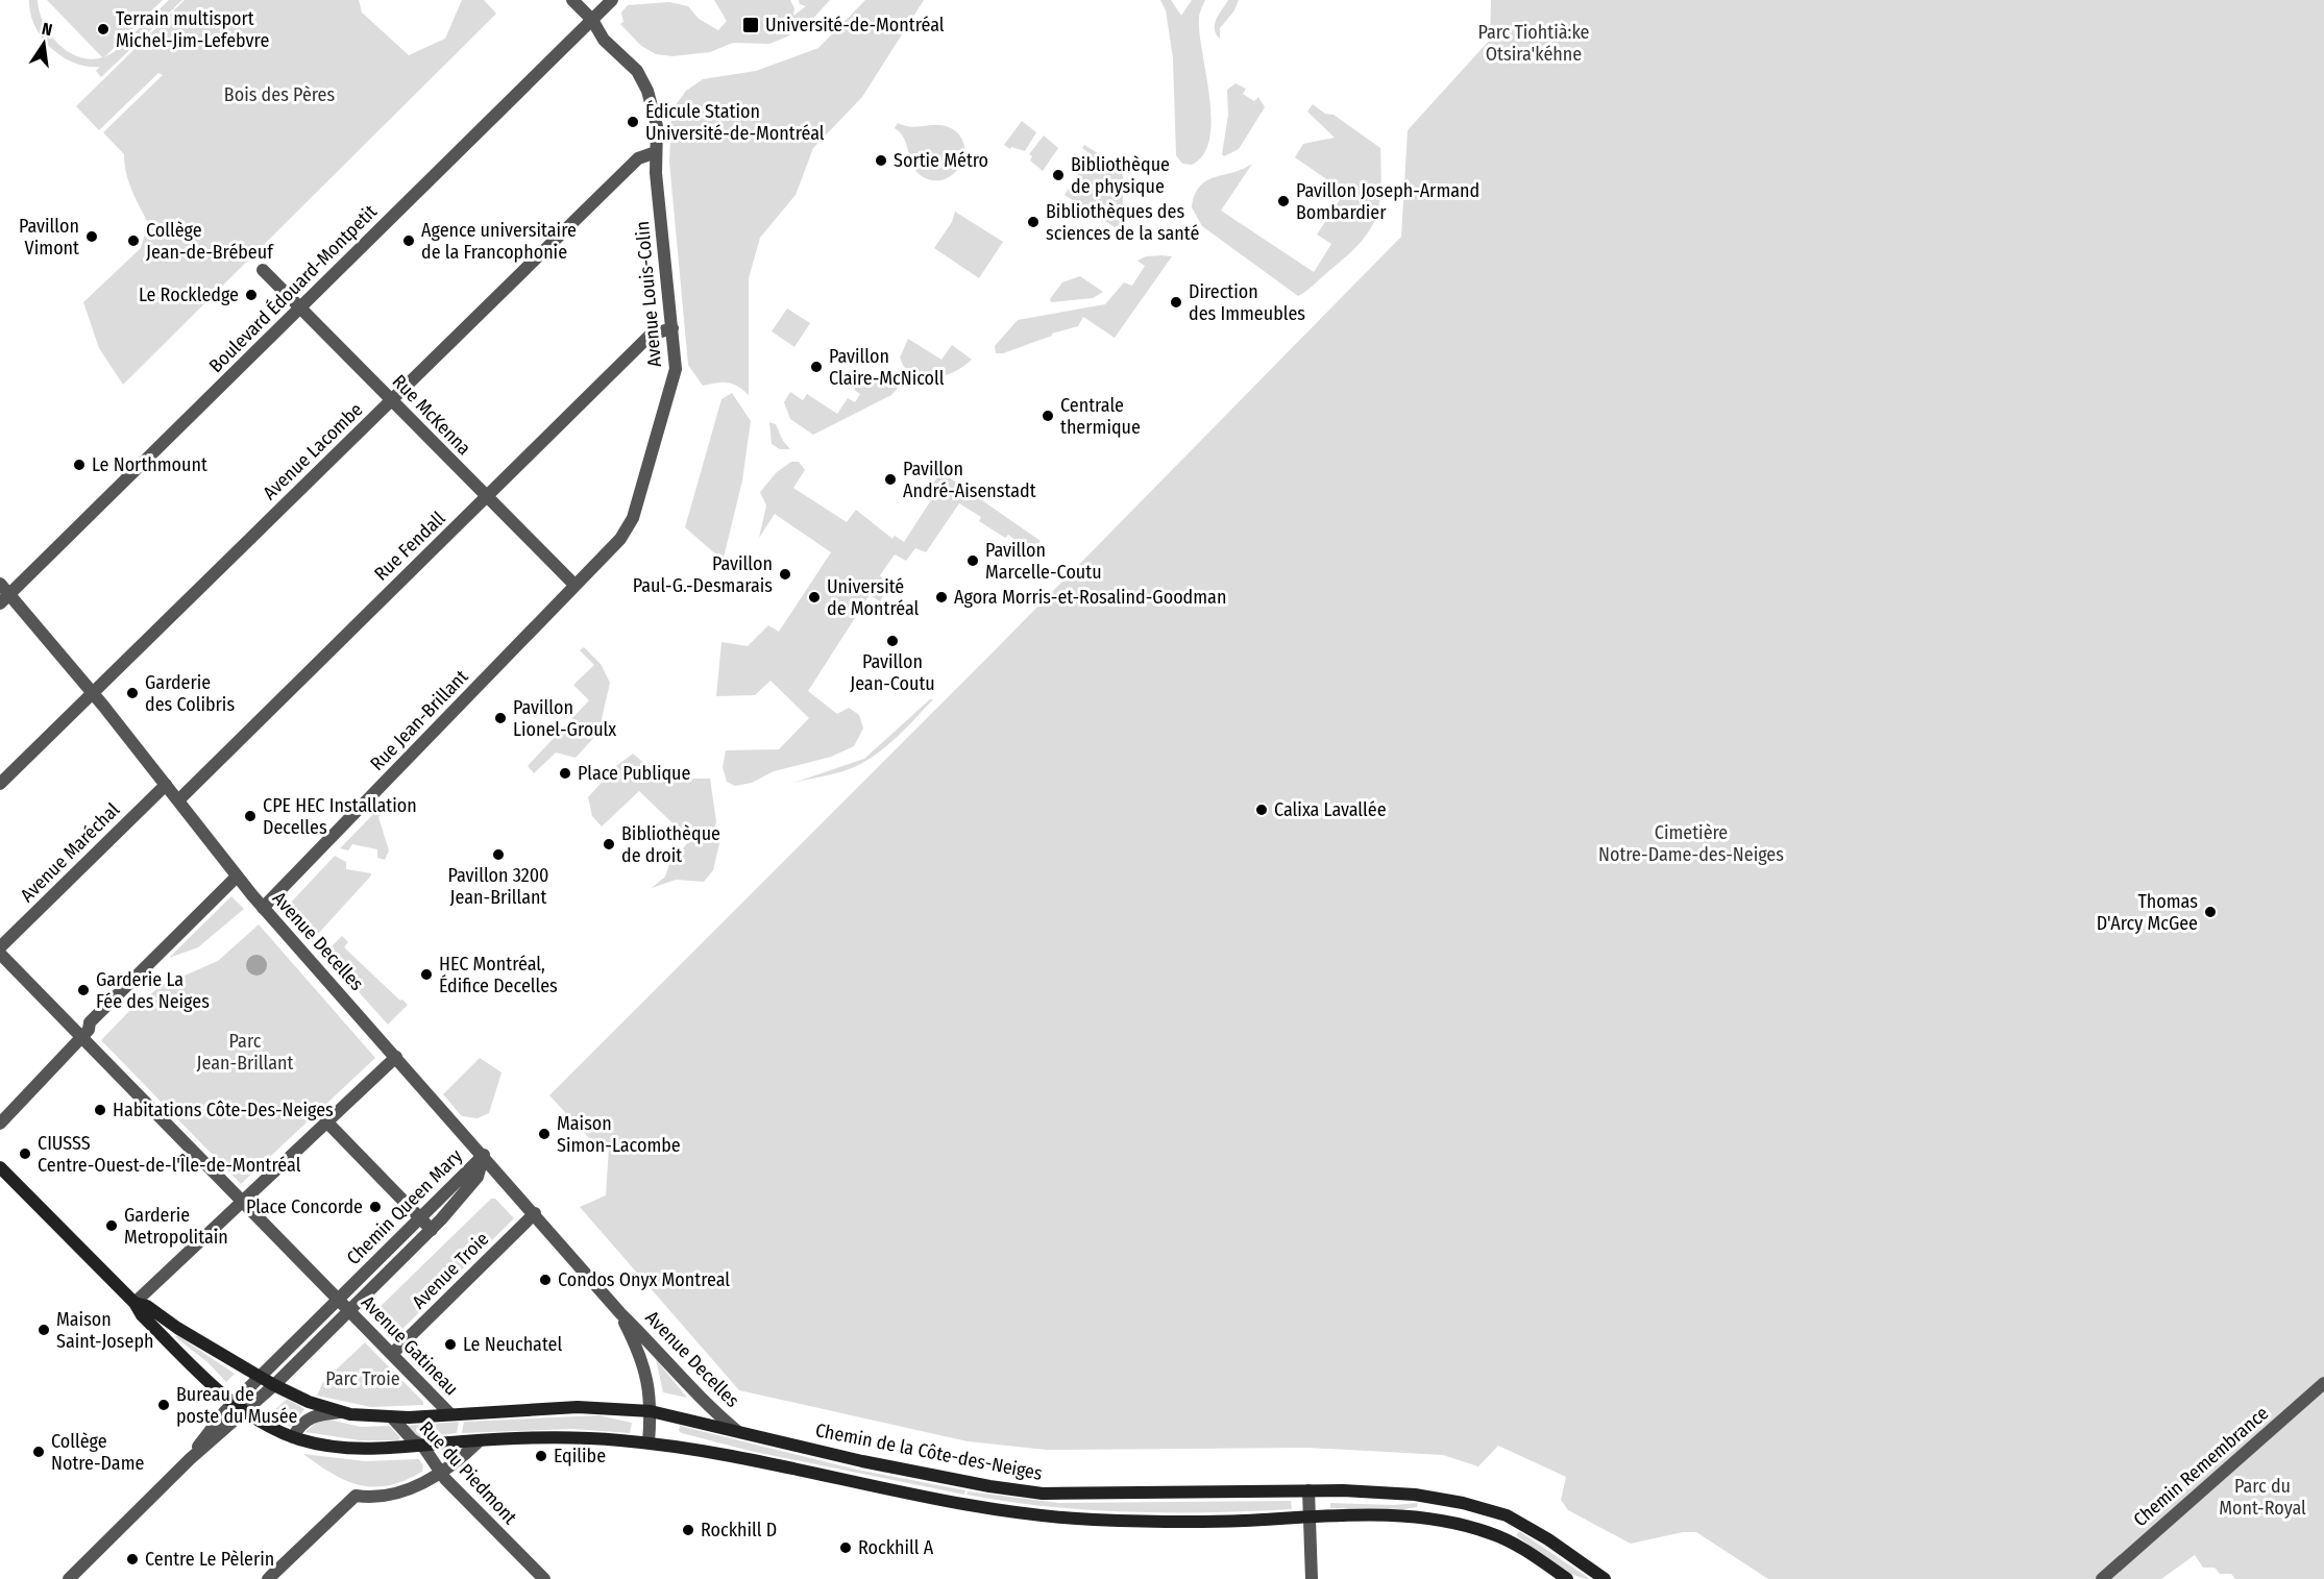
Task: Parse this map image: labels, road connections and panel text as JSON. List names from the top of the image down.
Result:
{
  "streets": {
    "main road": ["Chemin de la Côte-des-Neiges"],
    "street": [
      "Boulevard Édouard-Montpetit",
      "Avenue Louis-Colin",
      "Rue McKenna",
      "Avenue Lacombe",
      "Rue Fendall",
      "Rue Jean-Brillant",
      "Avenue Maréchal",
      "Avenue Decelles",
      "Chemin Queen Mary",
      "Avenue Troie",
      "Avenue Gatineau",
      "Chemin Remembrance",
      "Rue du Piedmont"
    ]
  },
  "crossings": [
    ["Boulevard Édouard-Montpetit", "Avenue Louis-Colin"],
    ["Boulevard Édouard-Montpetit", "Rue McKenna"],
    ["Boulevard Édouard-Montpetit", "Avenue Decelles"],
    ["Avenue Louis-Colin", "Rue McKenna"],
    ["Avenue Louis-Colin", "Avenue Lacombe"],
    ["Avenue Louis-Colin", "Rue Fendall"],
    ["Avenue Louis-Colin", "Rue Jean-Brillant"],
    ["Rue McKenna", "Avenue Lacombe"],
    ["Rue McKenna", "Rue Fendall"],
    ["Rue McKenna", "Rue Jean-Brillant"],
    ["Avenue Lacombe", "Avenue Decelles"],
    ["Rue Fendall", "Avenue Decelles"],
    ["Rue Jean-Brillant", "Avenue Decelles"],
    ["Avenue Maréchal", "Avenue Decelles"],
    ["Avenue Decelles", "Chemin Queen Mary"],
    ["Avenue Decelles", "Avenue Troie"],
    ["Avenue Decelles", "Chemin de la Côte-des-Neiges"],
    ["Chemin Queen Mary", "Avenue Gatineau"],
    ["Chemin Queen Mary", "Chemin de la Côte-des-Neiges"],
    ["Avenue Troie", "Avenue Gatineau"],
    ["Avenue Gatineau", "Chemin de la Côte-des-Neiges"],
    ["Chemin de la Côte-des-Neiges", "Rue du Piedmont"]
  ],
  "parks": [
    "Parc Tiohtià:ke Otsira'kéhne",
    "Bois des Pères",
    "Cimetière Notre-Dame-des-Neiges",
    "Parc Jean-Brillant",
    "Parc Troie",
    "Parc du Mont-Royal"
  ],
  "places": {
    "transit": ["Université-de-Montréal"],
    "other": [
      "Terrain multisport Michel-Jim-Lefebvre",
      "Édicule Station Université-de-Montréal",
      "Sortie Métro",
      "Bibliothèque de physique",
      "Pavillon Joseph-Armand Bombardier",
      "Bibliothèques des sciences de la santé",
      "Pavillon Vimont",
      "Collège Jean-de-Brébeuf",
      "Agence universitaire de la Francophonie",
      "Le Rockledge",
      "Direction des Immeubles",
      "Pavillon Claire-McNicoll",
      "Centrale thermique",
      "Le Northmount",
      "Pavillon André-Aisenstadt",
      "Pavillon Marcelle-Coutu",
      "Pavillon Paul-G.-Desmarais",
      "Université de Montréal",
      "Agora Morris-et-Rosalind-Goodman",
      "Pavillon Jean-Coutu",
      "Garderie des Colibris",
      "Pavillon Lionel-Groulx",
      "Place Publique",
      "Calixa Lavallée",
      "CPE HEC Installation Decelles",
      "Bibliothèque de droit",
      "Pavillon 3200 Jean-Brillant",
      "Thomas D'Arcy McGee",
      "HEC Montréal, Édifice Decelles",
      "Garderie La Fée des Neiges",
      "Habitations Côte-Des-Neiges",
      "Maison Simon-Lacombe",
      "CIUSSS Centre-Ouest-de-l'Île-de-Montréal",
      "Place Concorde",
      "Garderie Metropolitain",
      "Condos Onyx Montreal",
      "Maison Saint-Joseph",
      "Le Neuchatel",
      "Bureau de poste du Musée",
      "Collège Notre-Dame",
      "Eqilibe",
      "Rockhill D",
      "Rockhill A",
      "Centre Le Pèlerin"
    ]
  },
  "north": "top"
}
